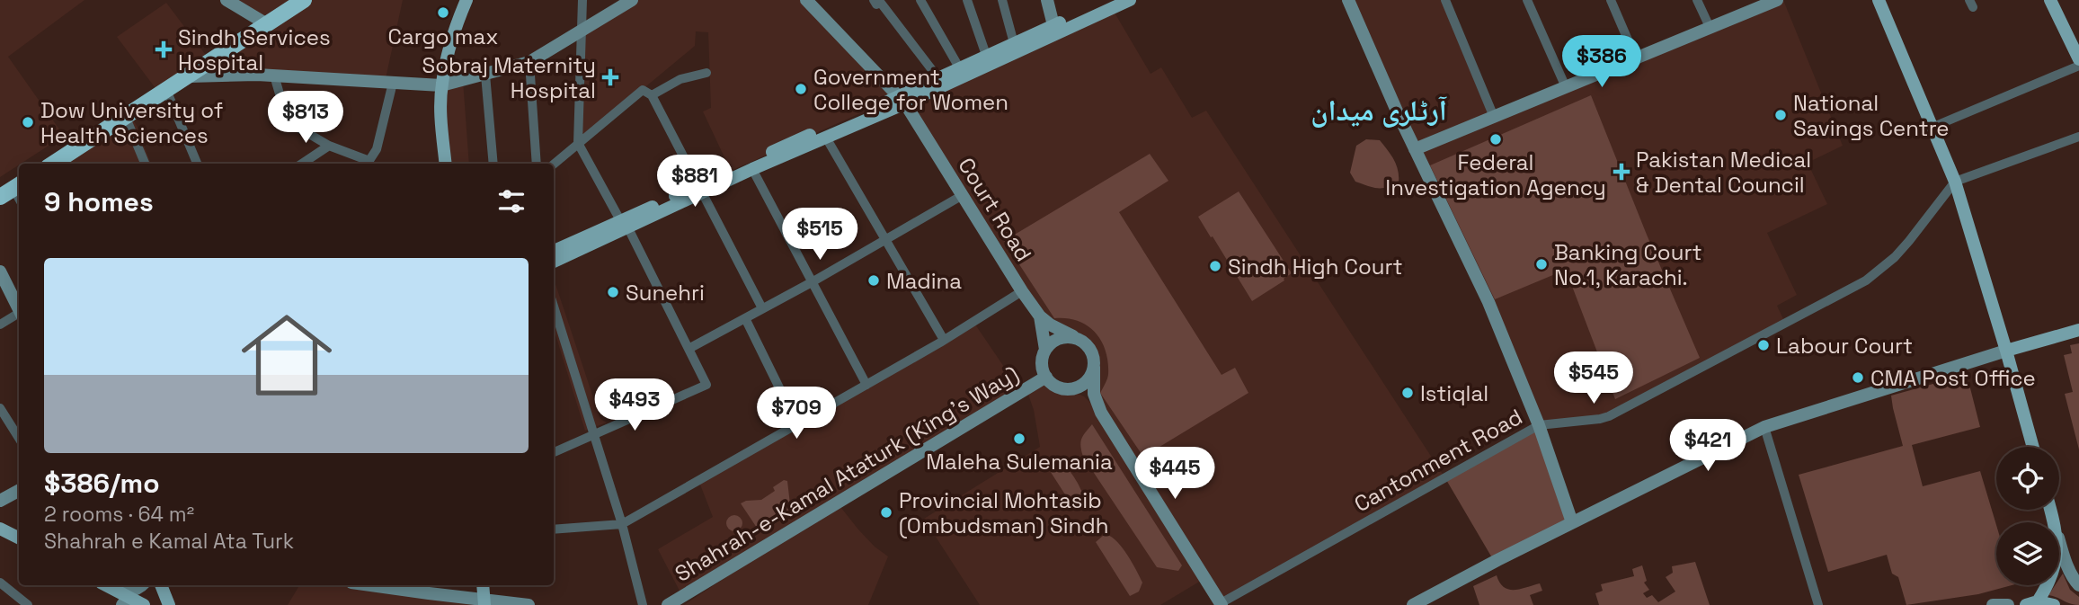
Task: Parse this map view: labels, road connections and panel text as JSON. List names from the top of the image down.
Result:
{
  "streets": {
    "main road": ["Court Road", "Shahrah-e-Kamal Ataturk (King's Way)"],
    "street": ["Cantonment Road"]
  },
  "crossings": [
    ["Court Road", "Shahrah-e-Kamal Ataturk (King's Way)"]
  ],
  "districts": ["آرٹلری میدان"],
  "places": {
    "other": [
      "Cargo max",
      "Government College for Women",
      "National Savings Centre",
      "Dow University of Health Sciences",
      "Federal Investigation Agency",
      "Banking Court No.1, Karachi.",
      "Sindh High Court",
      "Madina",
      "Sunehri",
      "Labour Court",
      "CMA Post Office",
      "Istiqlal",
      "Maleha Sulemania",
      "Provincial Mohtasib (Ombudsman) Sindh"
    ],
    "health": ["Sindh Services Hospital", "Sobraj Maternity Hospital", "Pakistan Medical & Dental Council"]
  },
  "page": {
    "price": [
      "$386",
      "$813",
      "$881",
      "$515",
      "$545",
      "$493",
      "$709",
      "$421",
      "$445"
    ],
    "heading": "9 homes",
    "list": [
      {
        "name": "$386/mo",
        "note": "2 rooms · 64 m² · Shahrah e Kamal Ata Turk"
      }
    ]
  }
}
